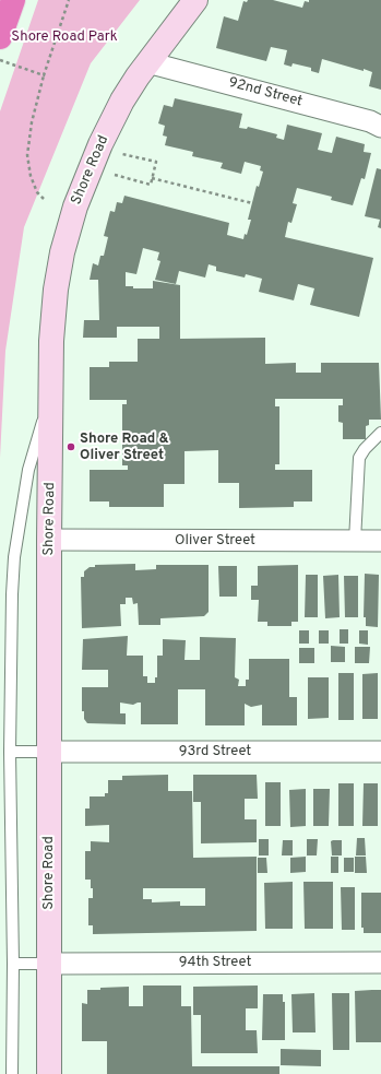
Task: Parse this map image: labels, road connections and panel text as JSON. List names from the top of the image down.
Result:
{
  "streets": {
    "street": [
      "92nd Street",
      "Shore Road",
      "Oliver Street",
      "93rd Street",
      "94th Street"
    ]
  },
  "crossings": [
    ["92nd Street", "Shore Road"],
    ["Shore Road", "Oliver Street"],
    ["Shore Road", "93rd Street"],
    ["Shore Road", "94th Street"]
  ],
  "parks": ["Shore Road Park"],
  "places": ["Shore Road & Oliver Street"]
}
